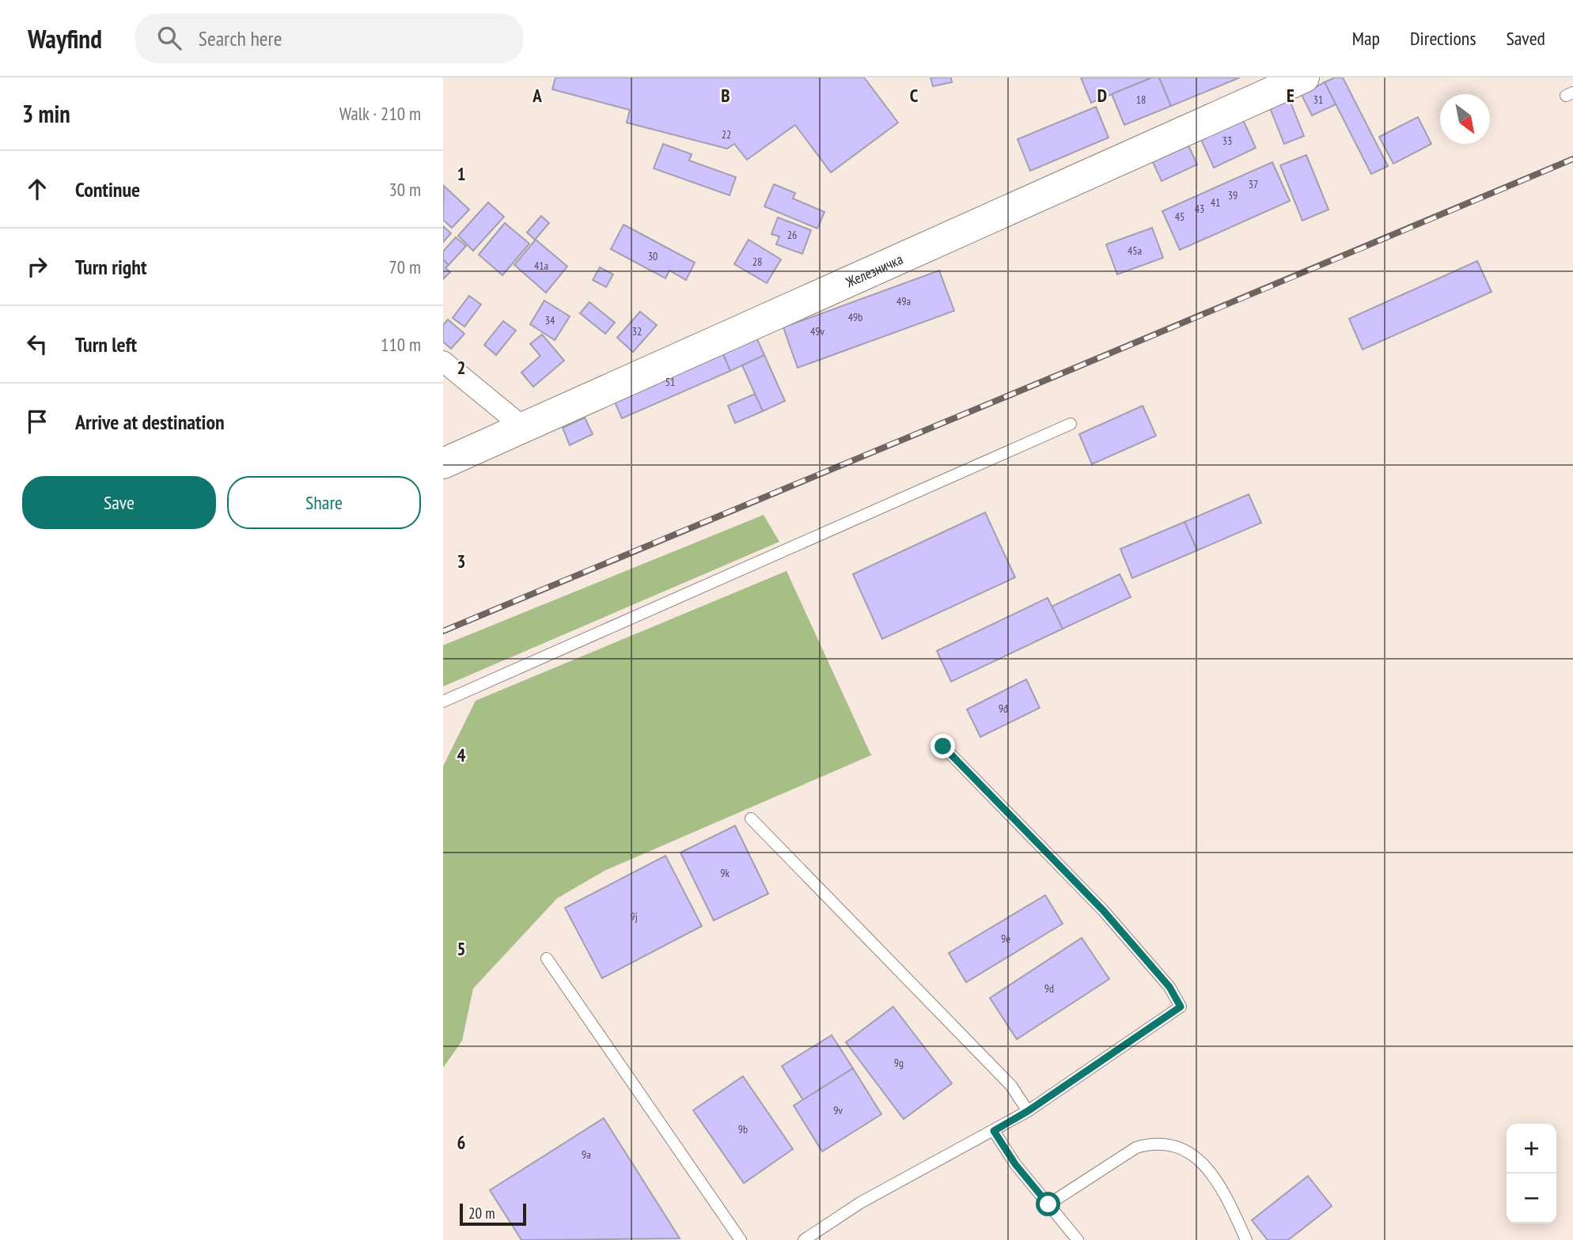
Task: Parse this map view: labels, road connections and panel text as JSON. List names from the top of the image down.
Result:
{
  "streets": {
    "street": ["Железничка"]
  },
  "house_numbers": [
    "18",
    "31",
    "22",
    "33",
    "37",
    "39",
    "41",
    "43",
    "45",
    "26",
    "45a",
    "30",
    "28",
    "41a",
    "49a",
    "49b",
    "34",
    "32",
    "49v",
    "51",
    "9đ",
    "9k",
    "9j",
    "9e",
    "9d",
    "9g",
    "9v",
    "9b",
    "9a"
  ],
  "scale_bar": "20 m",
  "north": "bottom right",
  "page": {
    "header": "Wayfind",
    "search": "Search here",
    "nav": ["Map", "Directions", "Saved"],
    "heading": ["3 min", "Walk · 210 m"],
    "list": [
      ["Continue", "30 m"],
      ["Turn right", "70 m"],
      ["Turn left", "110 m"],
      "Arrive at destination"
    ],
    "buttons": ["Save", "Share"],
    "map_buttons": ["+", "−"],
    "scale": "20 m"
  },
  "grid": {
    "columns": [
      "A",
      "B",
      "C",
      "D",
      "E"
    ],
    "rows": [
      "1",
      "2",
      "3",
      "4",
      "5",
      "6"
    ]
  }
}
